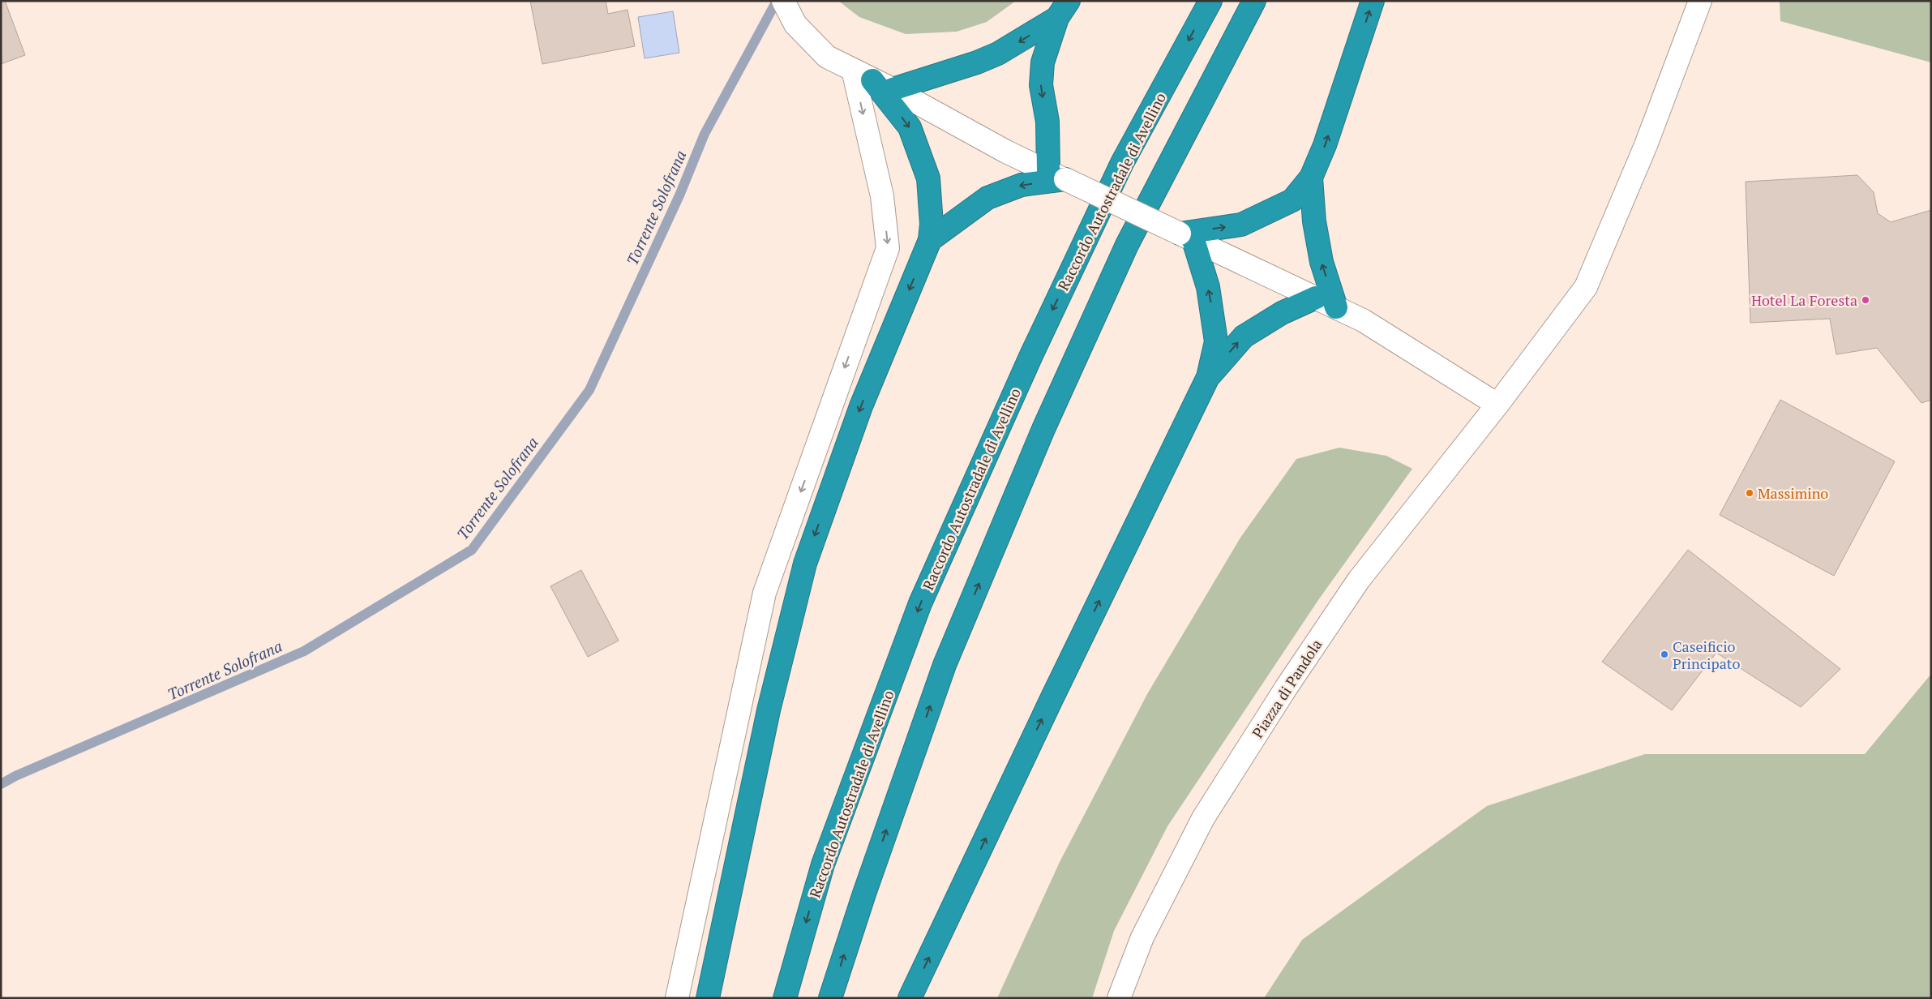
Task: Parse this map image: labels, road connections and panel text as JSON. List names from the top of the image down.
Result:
{
  "streets": {
    "highway": ["Raccordo Autostradale di Avellino"],
    "street": ["Piazza di Pandola"]
  },
  "water": ["Torrente Solofrana"],
  "places": ["Hotel La Foresta", "Massimino", "Caseificio Principato"]
}
